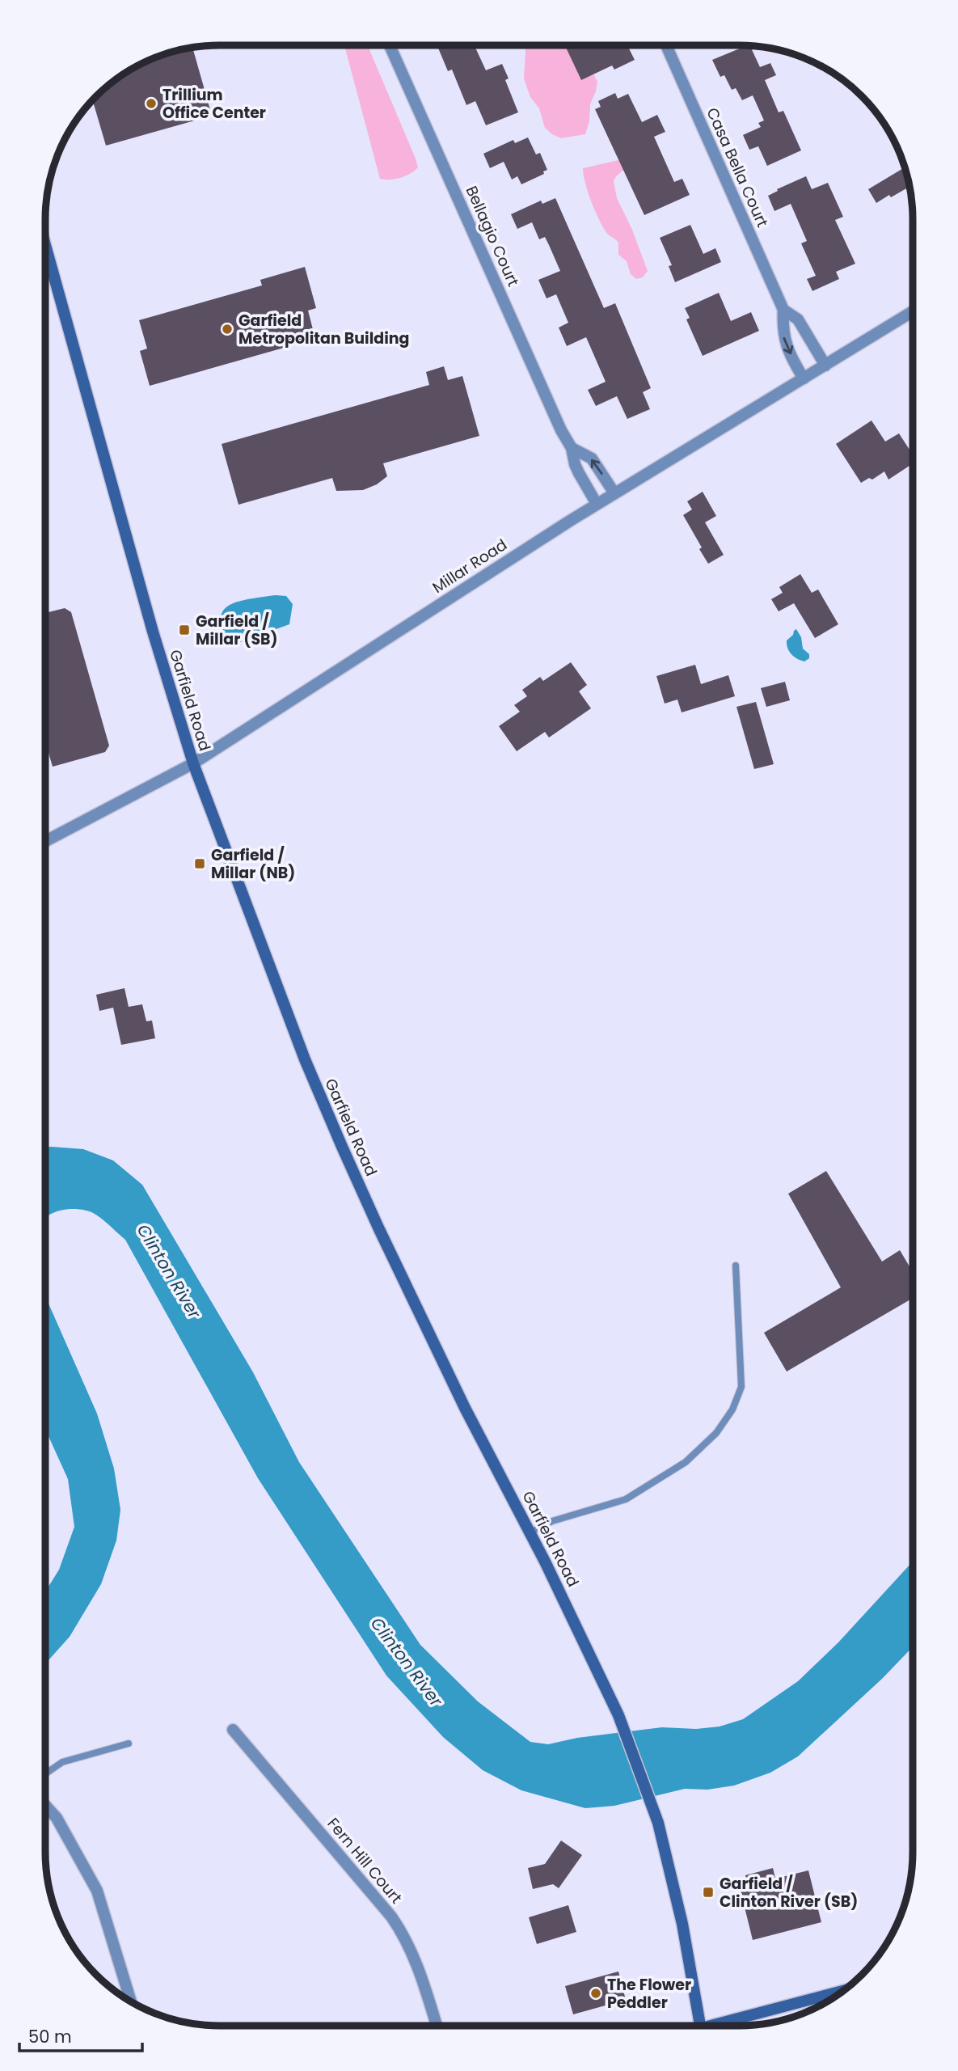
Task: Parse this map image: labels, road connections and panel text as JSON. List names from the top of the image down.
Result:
{
  "streets": {
    "main road": ["Garfield Road"],
    "street": [
      "Casa Bella Court",
      "Bellagio Court",
      "Millar Road",
      "Fern Hill Court"
    ]
  },
  "crossings": [
    ["Casa Bella Court", "Millar Road"],
    ["Bellagio Court", "Millar Road"],
    ["Millar Road", "Garfield Road"]
  ],
  "water": ["Clinton River"],
  "places": {
    "other": ["Trillium Office Center", "Garfield Metropolitan Building", "The Flower Peddler"],
    "transit": ["Garfield / Millar (SB)", "Garfield / Millar (NB)", "Garfield / Clinton River (SB)"]
  },
  "scale_bar": "50 m"
}
